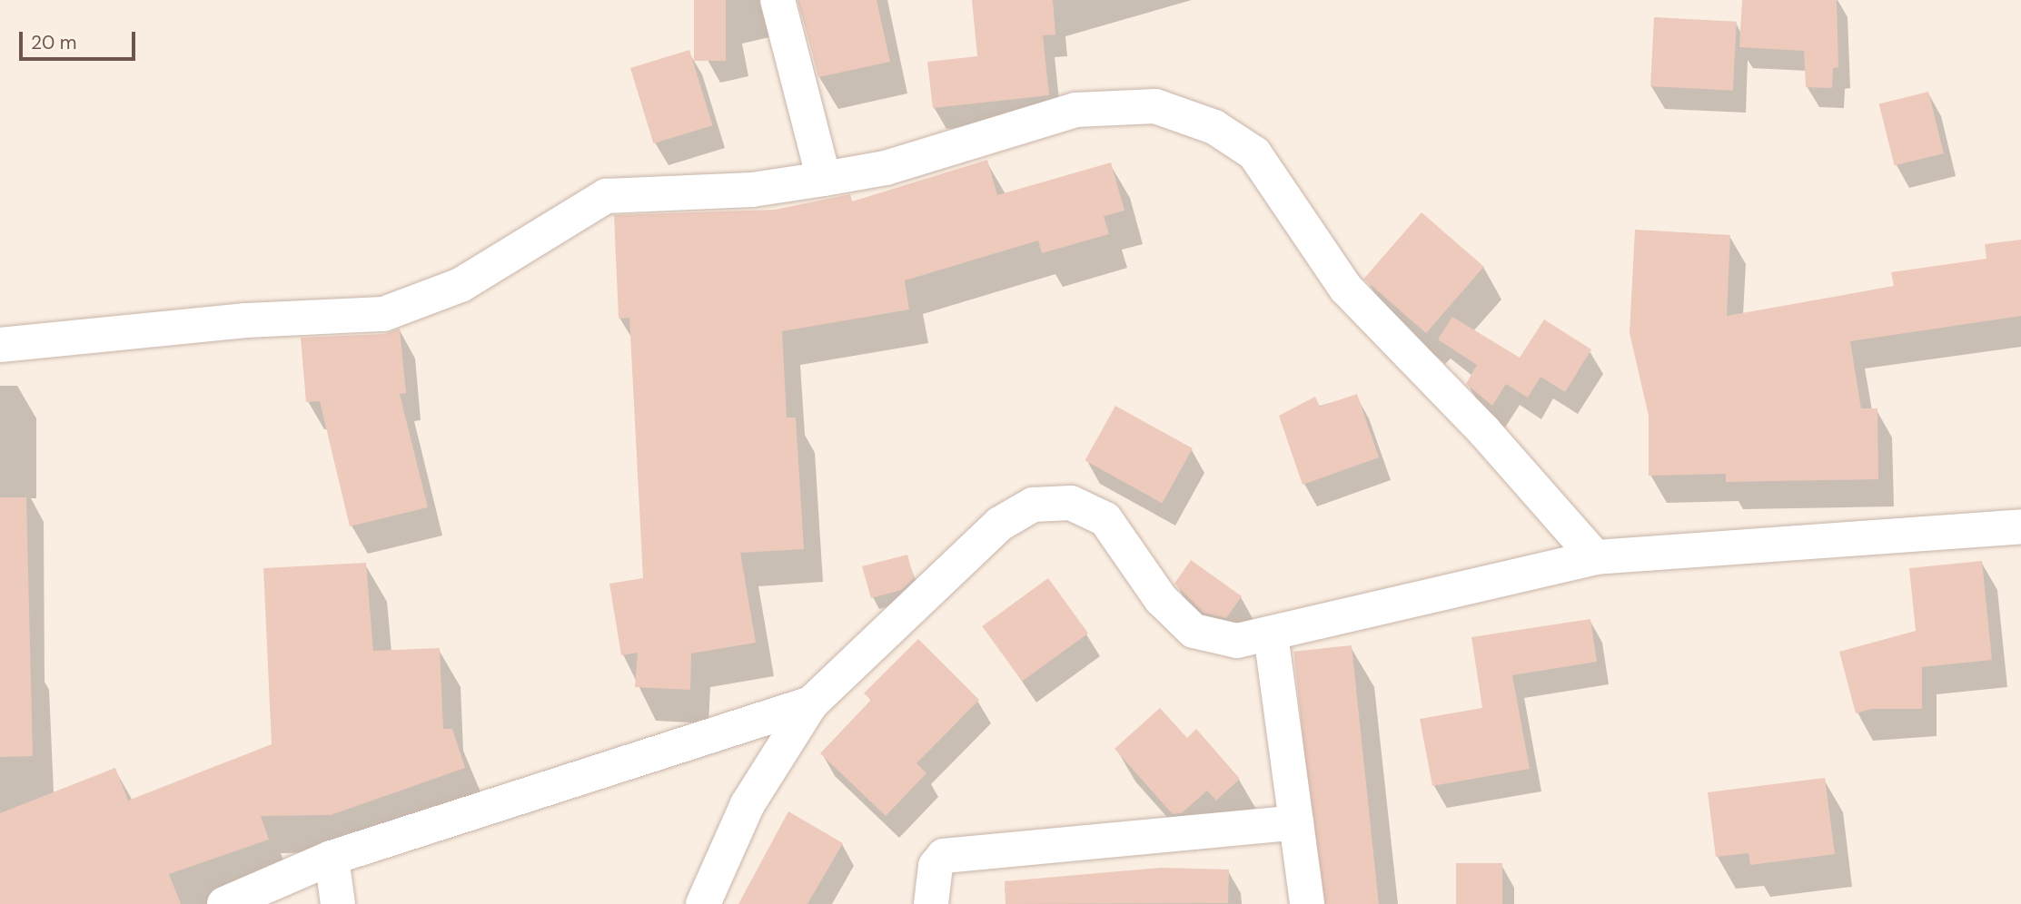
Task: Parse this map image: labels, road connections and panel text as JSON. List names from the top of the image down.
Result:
{
  "scale_bar": "20 m"
}
